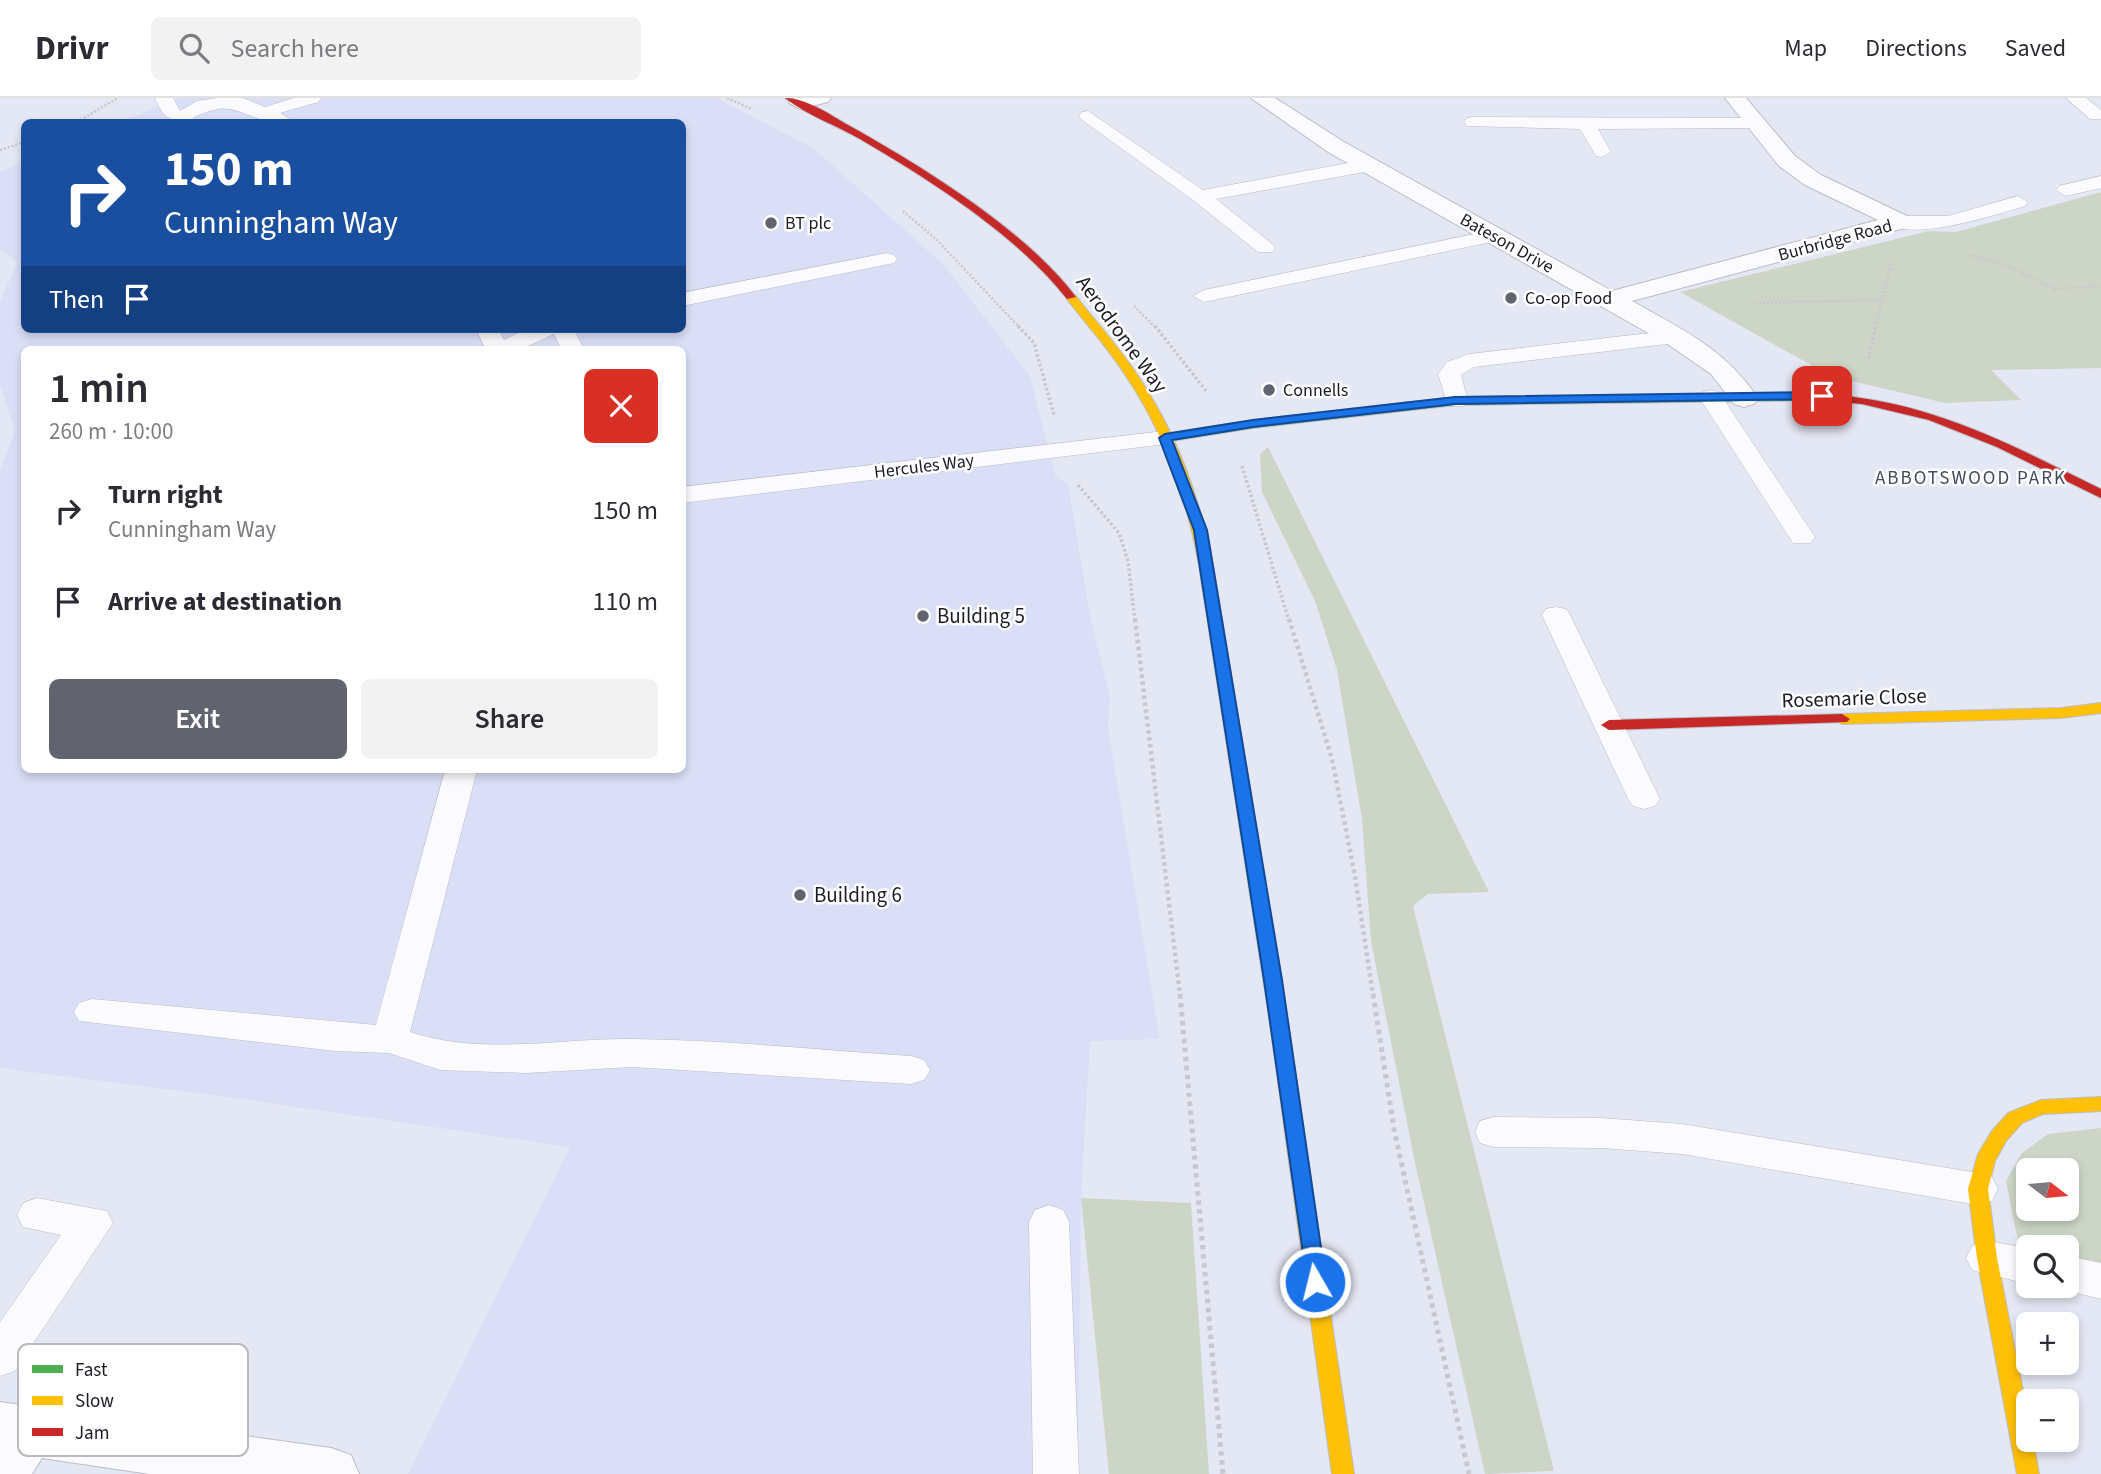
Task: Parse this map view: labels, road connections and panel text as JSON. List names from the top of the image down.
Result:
{
  "streets": {
    "street": [
      "Burbridge Road",
      "Bateson Drive",
      "Aerodrome Way",
      "Rosemarie Close"
    ],
    "lane": ["Hercules Way"]
  },
  "crossings": [
    ["Burbridge Road", "Bateson Drive"],
    ["Aerodrome Way", "Hercules Way"]
  ],
  "districts": ["ABBOTSWOOD PARK"],
  "places": [
    "BT plc",
    "Co-op Food",
    "Connells",
    "Building 5",
    "Building 6"
  ],
  "legend": ["Fast", "Slow", "Jam"],
  "north": "right",
  "page": {
    "header": "Drivr",
    "search": "Search here",
    "nav": ["Map", "Directions", "Saved"],
    "turn": ["150 m", "Cunningham Way"],
    "then": "Then",
    "heading": ["1 min", "260 m · 10:00"],
    "list": [
      {
        "name": "Turn right",
        "note": "Cunningham Way",
        "value": "150 m"
      },
      {
        "name": "Arrive at destination",
        "value": "110 m"
      }
    ],
    "buttons": ["Exit", "Share"],
    "map_buttons": ["+", "−"]
  }
}
